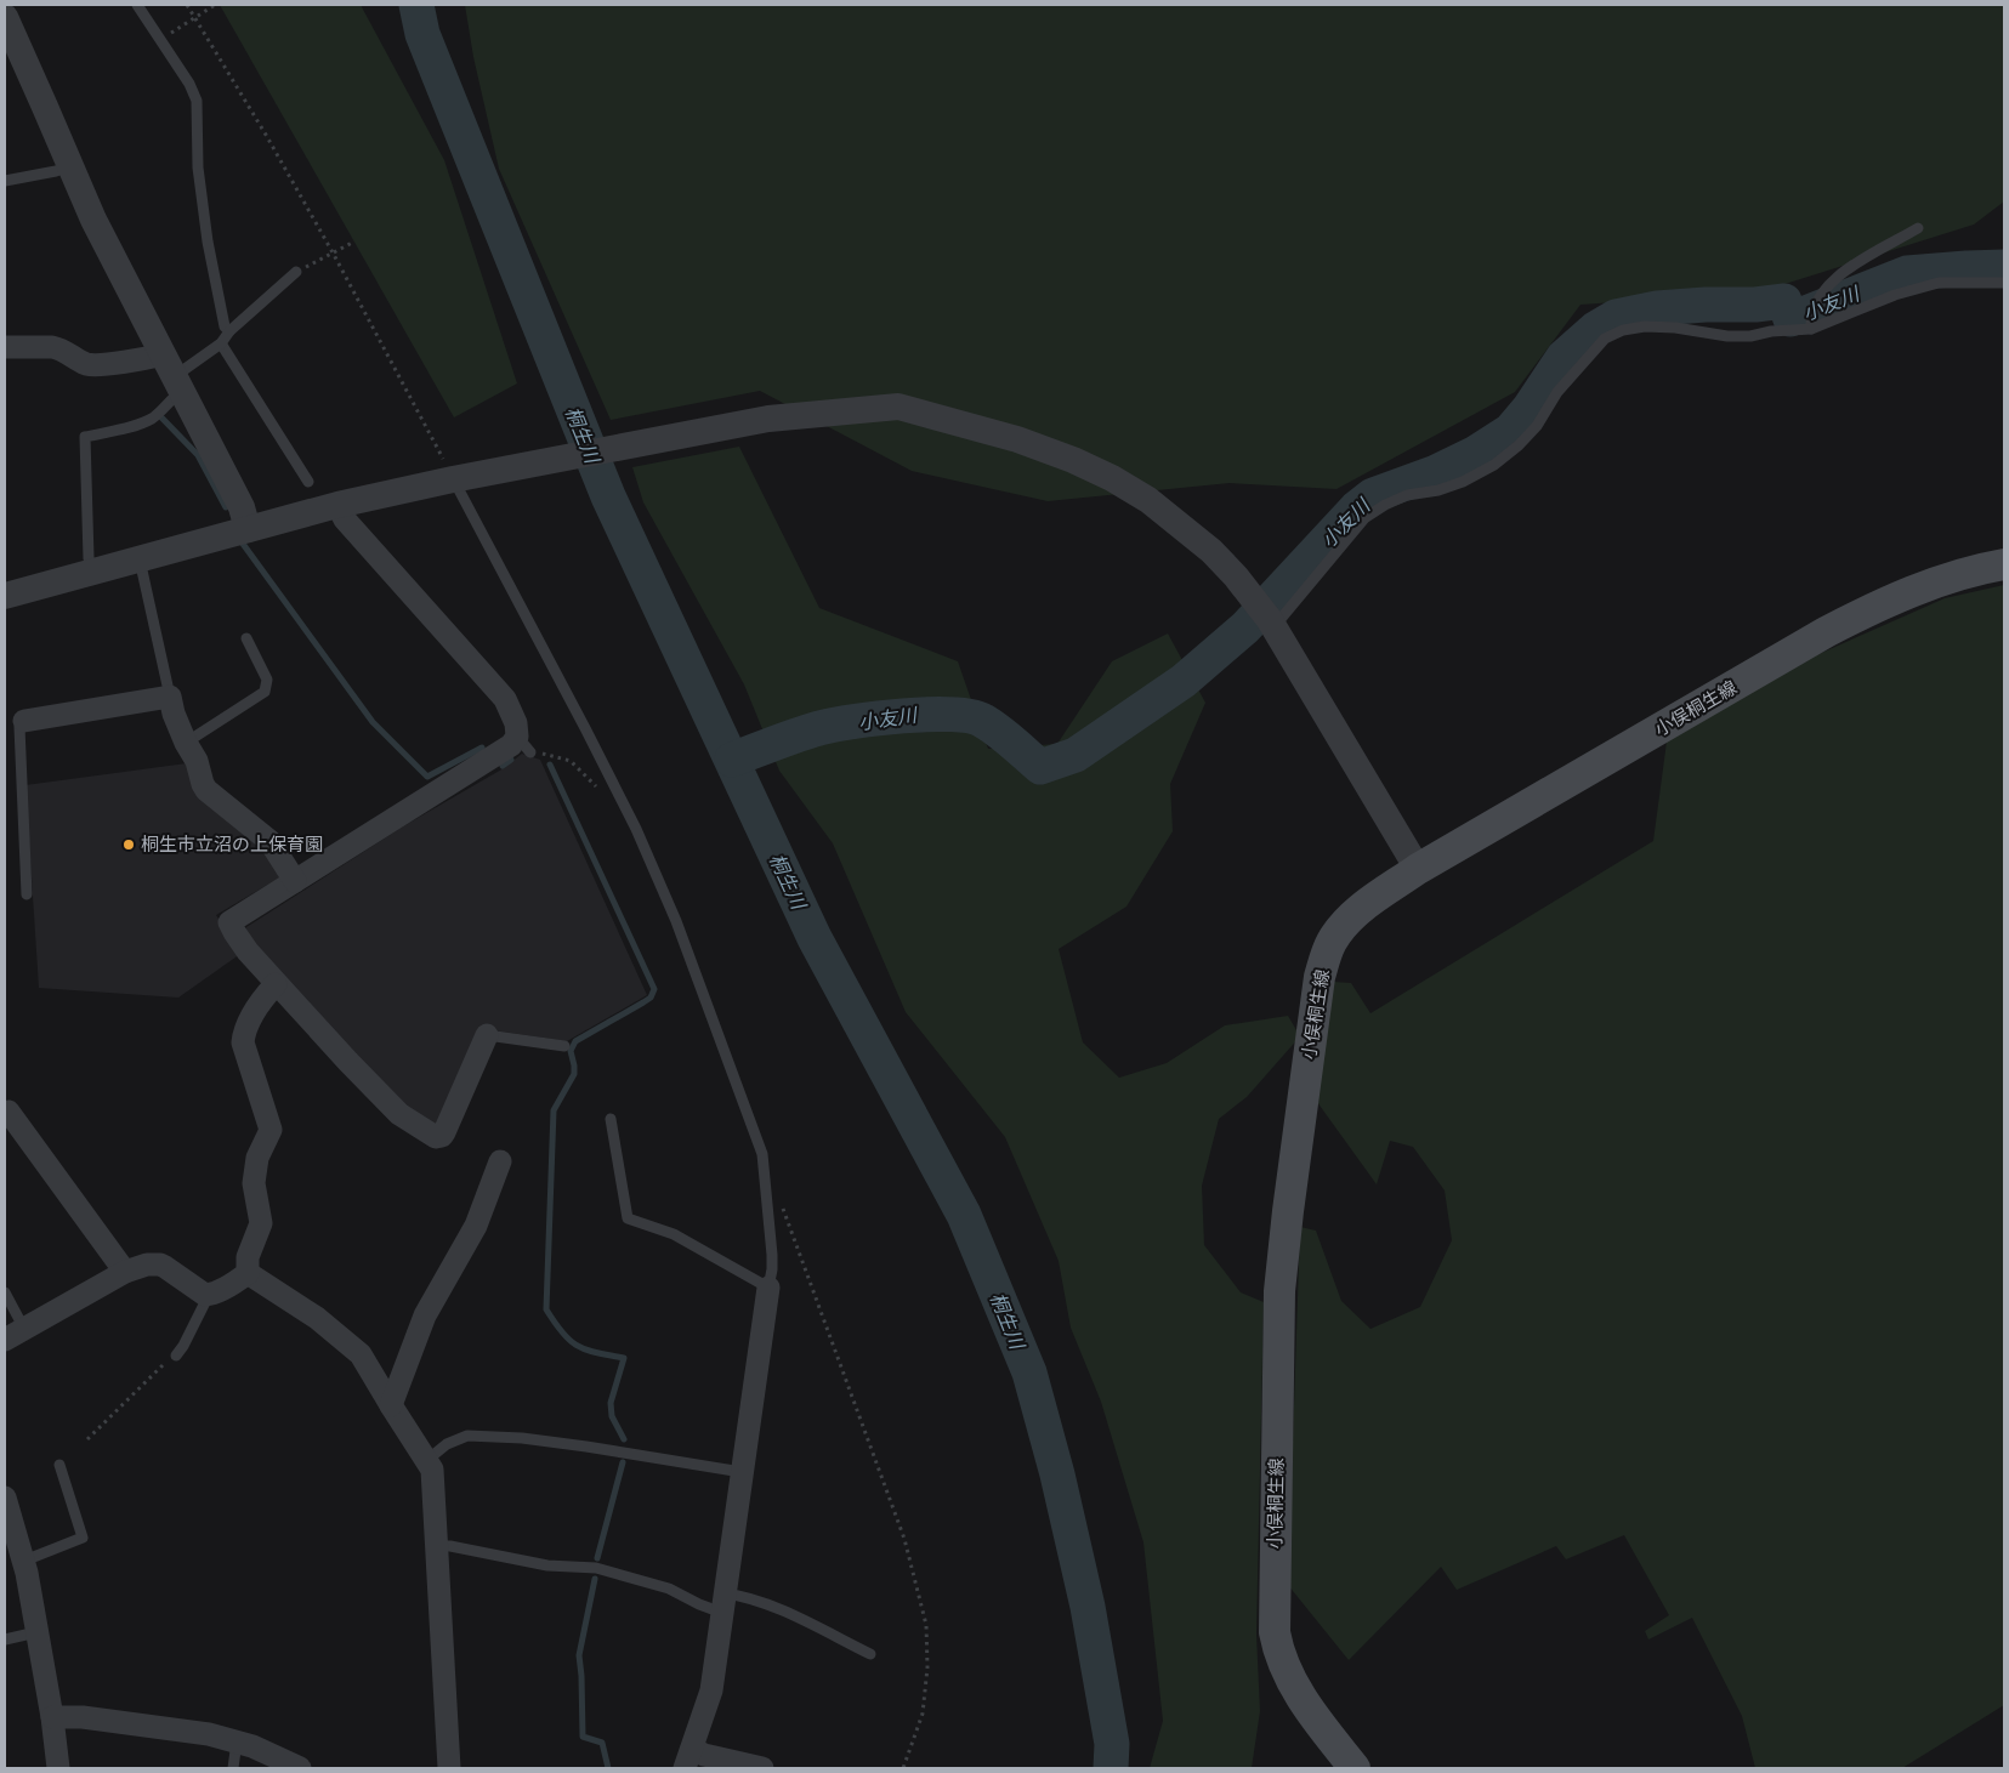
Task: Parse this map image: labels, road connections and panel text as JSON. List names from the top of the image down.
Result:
{
  "streets": {
    "main road": ["小俣桐生線"]
  },
  "water": ["小友川", "桐生川"],
  "places": ["桐生市立沼の上保育園"]
}
